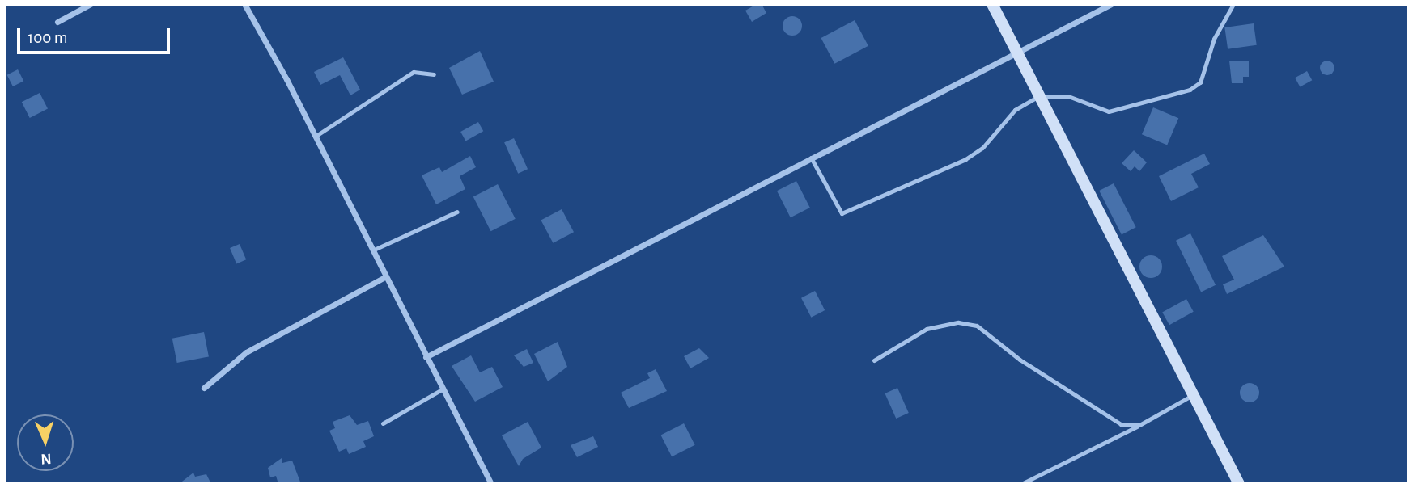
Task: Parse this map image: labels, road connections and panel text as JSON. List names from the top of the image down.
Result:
{
  "scale_bar": "100 m",
  "north": "bottom"
}
